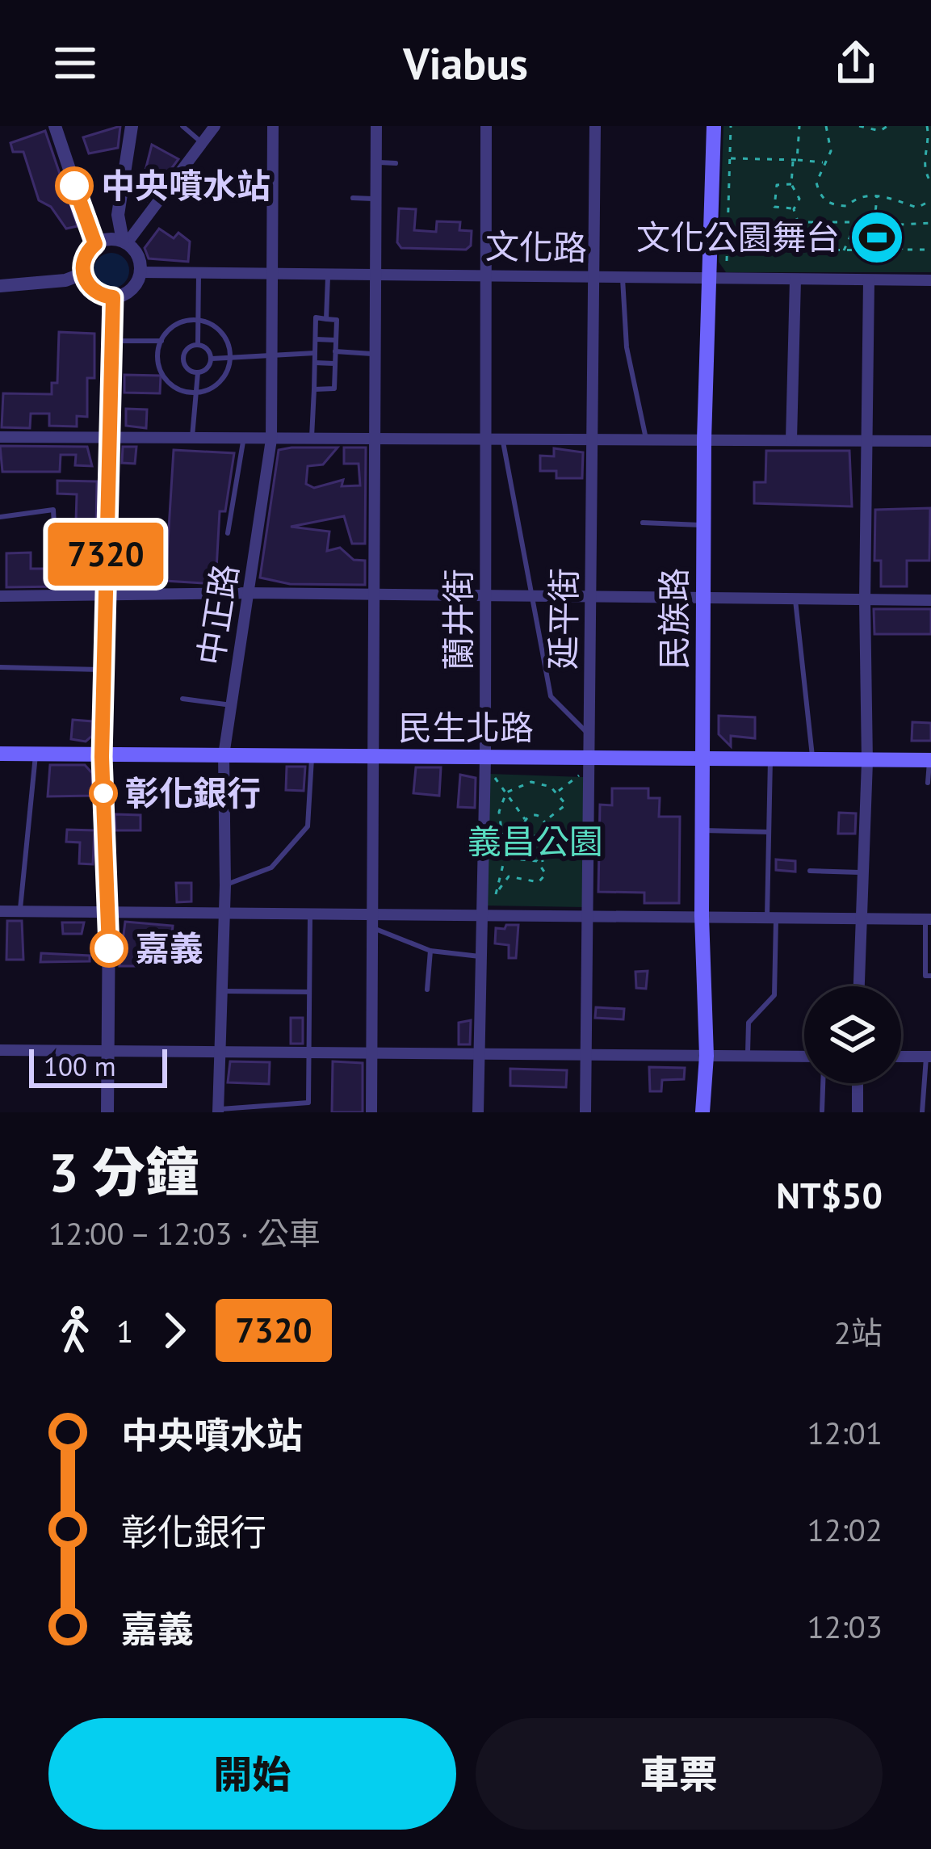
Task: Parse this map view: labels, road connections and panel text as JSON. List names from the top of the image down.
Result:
{
  "streets": {
    "main road": ["民族路", "民生北路"],
    "street": [
      "文化路",
      "中正路",
      "延平街",
      "蘭井街"
    ]
  },
  "crossings": [
    ["文化路", "中正路"],
    ["文化路", "延平街"],
    ["文化路", "民族路"],
    ["文化路", "蘭井街"],
    ["中正路", "民生北路"],
    ["延平街", "民生北路"],
    ["民族路", "民生北路"],
    ["蘭井街", "民生北路"]
  ],
  "parks": ["義昌公園"],
  "places": {
    "other": ["中央噴水站", "彰化銀行", "嘉義"],
    "sports": ["文化公園舞台"]
  },
  "lines": ["bus line 7320"],
  "scale_bar": "100 m",
  "page": {
    "header": "Viabus",
    "on_map": "7320",
    "scale": "100 m",
    "heading": ["3 分鐘", "12:00 – 12:03 · 公車", "NT$50"],
    "legs": ["1", "7320", "2站"],
    "list": [
      {
        "name": "中央噴水站",
        "value": "12:01"
      },
      {
        "name": "彰化銀行",
        "value": "12:02"
      },
      {
        "name": "嘉義",
        "value": "12:03"
      }
    ],
    "buttons": ["開始", "車票"]
  }
}
